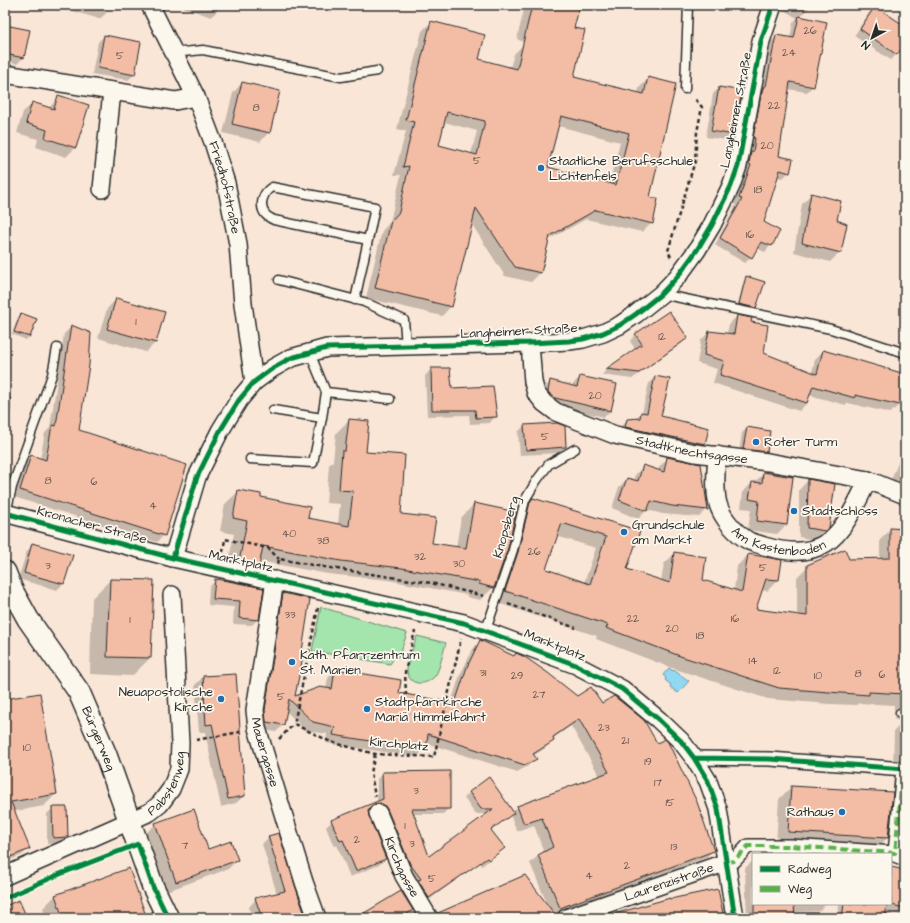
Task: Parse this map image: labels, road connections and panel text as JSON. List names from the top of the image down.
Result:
{
  "streets": {
    "street": [
      "Langheimer Straße",
      "Friedhofstraße",
      "Stadtknechtsgasse",
      "Kronacher Straße",
      "Am Kastenboden",
      "Marktplatz",
      "Bürgerweg",
      "Mauergasse",
      "Pabstenweg",
      "Kirchgasse",
      "Laurenzistraße"
    ],
    "lane": ["Knopsberg"],
    "path": ["Kirchplatz"]
  },
  "crossings": [
    ["Langheimer Straße", "Friedhofstraße"],
    ["Langheimer Straße", "Stadtknechtsgasse"],
    ["Langheimer Straße", "Kronacher Straße"],
    ["Langheimer Straße", "Marktplatz"],
    ["Stadtknechtsgasse", "Am Kastenboden"],
    ["Kronacher Straße", "Marktplatz"],
    ["Knopsberg", "Marktplatz"],
    ["Marktplatz", "Kirchplatz"],
    ["Marktplatz", "Mauergasse"],
    ["Marktplatz", "Laurenzistraße"],
    ["Bürgerweg", "Pabstenweg"]
  ],
  "places": [
    "Staatliche Berufsschule Lichtenfels",
    "Roter Turm",
    "Stadtschloss",
    "Grundschule am Markt",
    "Kath. Pfarrzentrum St. Marien",
    "Neuapostolische Kirche",
    "Stadtpfarrkirche Mariä Himmelfahrt",
    "Rathaus"
  ],
  "house_numbers": [
    "26",
    "24",
    "5",
    "22",
    "8",
    "20",
    "5",
    "18",
    "16",
    "1",
    "12",
    "20",
    "5",
    "8",
    "6",
    "4",
    "40",
    "38",
    "26",
    "32",
    "30",
    "3",
    "5",
    "33",
    "22",
    "16",
    "1",
    "20",
    "18",
    "14",
    "12",
    "31",
    "8",
    "6",
    "29",
    "10",
    "27",
    "5",
    "23",
    "21",
    "10",
    "19",
    "17",
    "3",
    "15",
    "1",
    "2",
    "3",
    "7",
    "13",
    "2",
    "4",
    "5"
  ],
  "legend": ["Radweg", "Weg"],
  "north": "bottom left"
}
